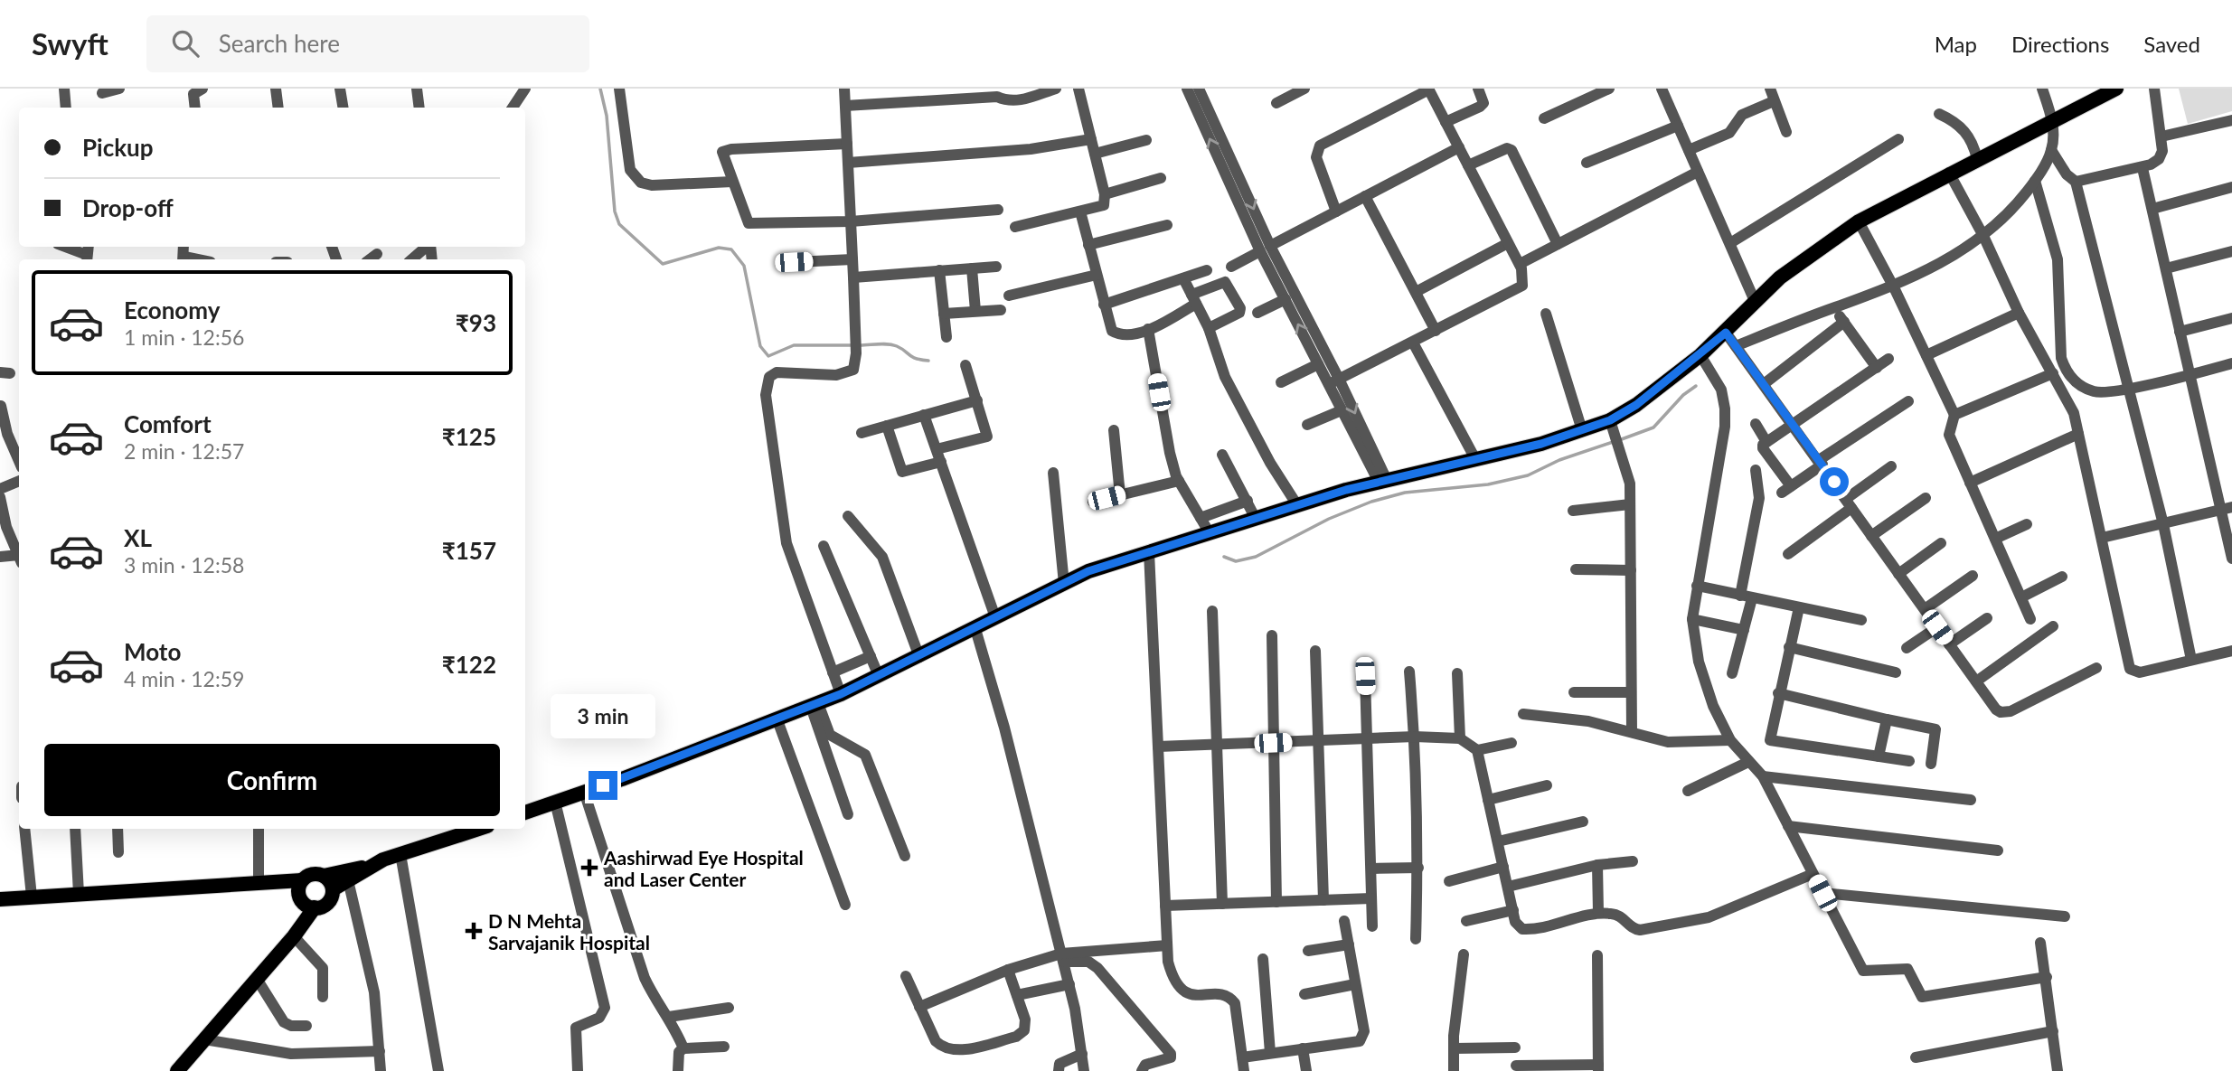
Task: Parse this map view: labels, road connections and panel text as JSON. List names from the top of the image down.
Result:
{
  "places": {
    "health": ["Aashirwad Eye Hospital and Laser Center", "D N Mehta Sarvajanik Hospital"]
  },
  "page": {
    "header": "Swyft",
    "search": "Search here",
    "nav": ["Map", "Directions", "Saved"],
    "banner": ["Pickup", "Drop-off"],
    "list": [
      {
        "name": "Economy",
        "note": "1 min · 12:56",
        "value": "₹93"
      },
      {
        "name": "Comfort",
        "note": "2 min · 12:57",
        "value": "₹125"
      },
      {
        "name": "XL",
        "note": "3 min · 12:58",
        "value": "₹157"
      },
      {
        "name": "Moto",
        "note": "4 min · 12:59",
        "value": "₹122"
      }
    ],
    "bubble": "3 min",
    "buttons": "Confirm"
  }
}
